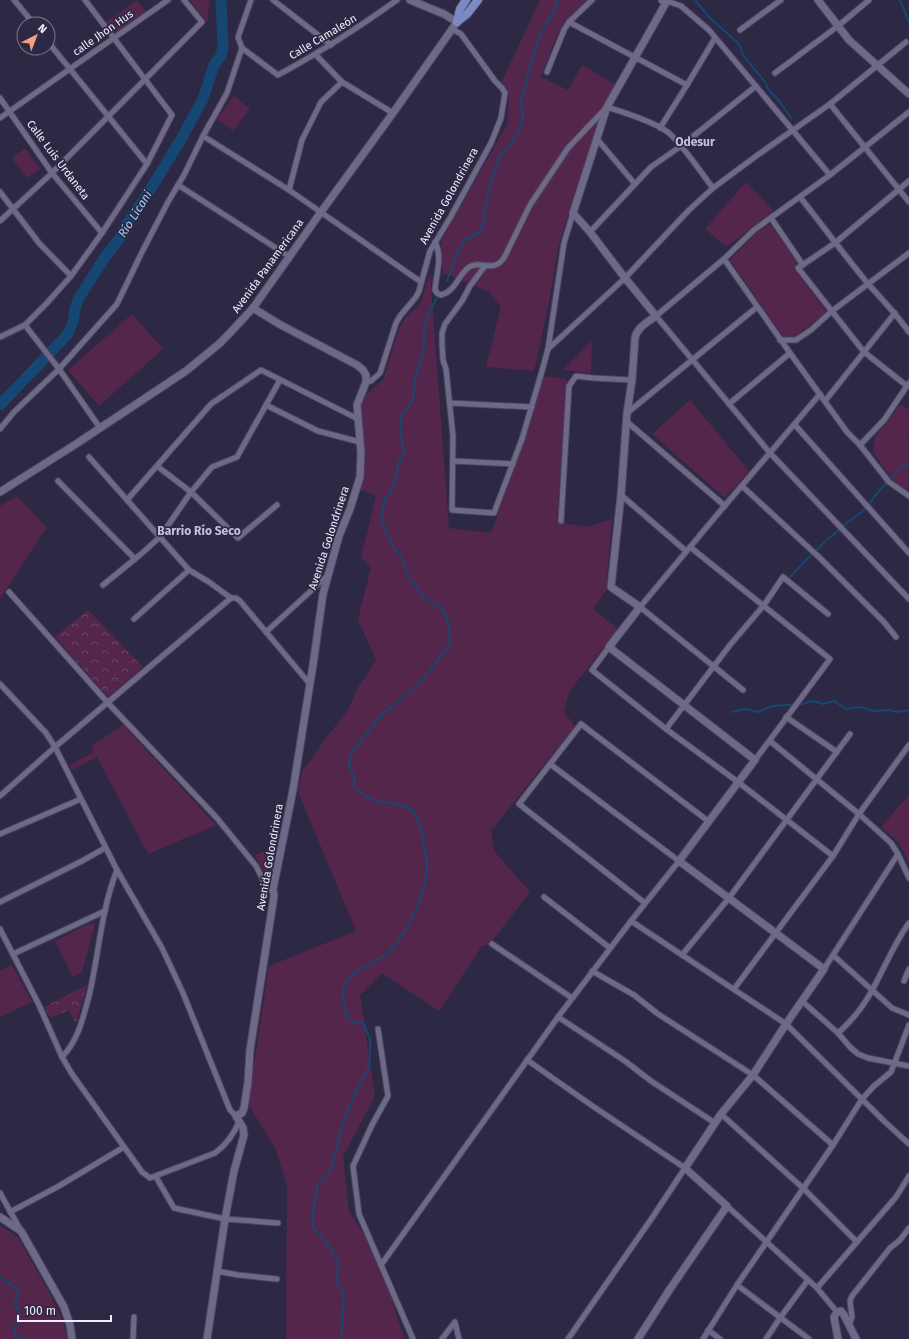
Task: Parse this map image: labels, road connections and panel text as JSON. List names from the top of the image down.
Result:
{
  "streets": {
    "main road": ["Avenida Panamericana"],
    "street": [
      "calle Jhon Hus",
      "Calle Camaleón",
      "Calle Luis Urdaneta",
      "Avenida Golondrinera"
    ]
  },
  "crossings": [
    ["calle Jhon Hus", "Calle Luis Urdaneta"],
    ["Avenida Golondrinera", "Avenida Panamericana"]
  ],
  "districts": ["Odesur", "Barrio Río Seco"],
  "water": ["Río Licani"],
  "scale_bar": "100 m",
  "north": "top right"
}
